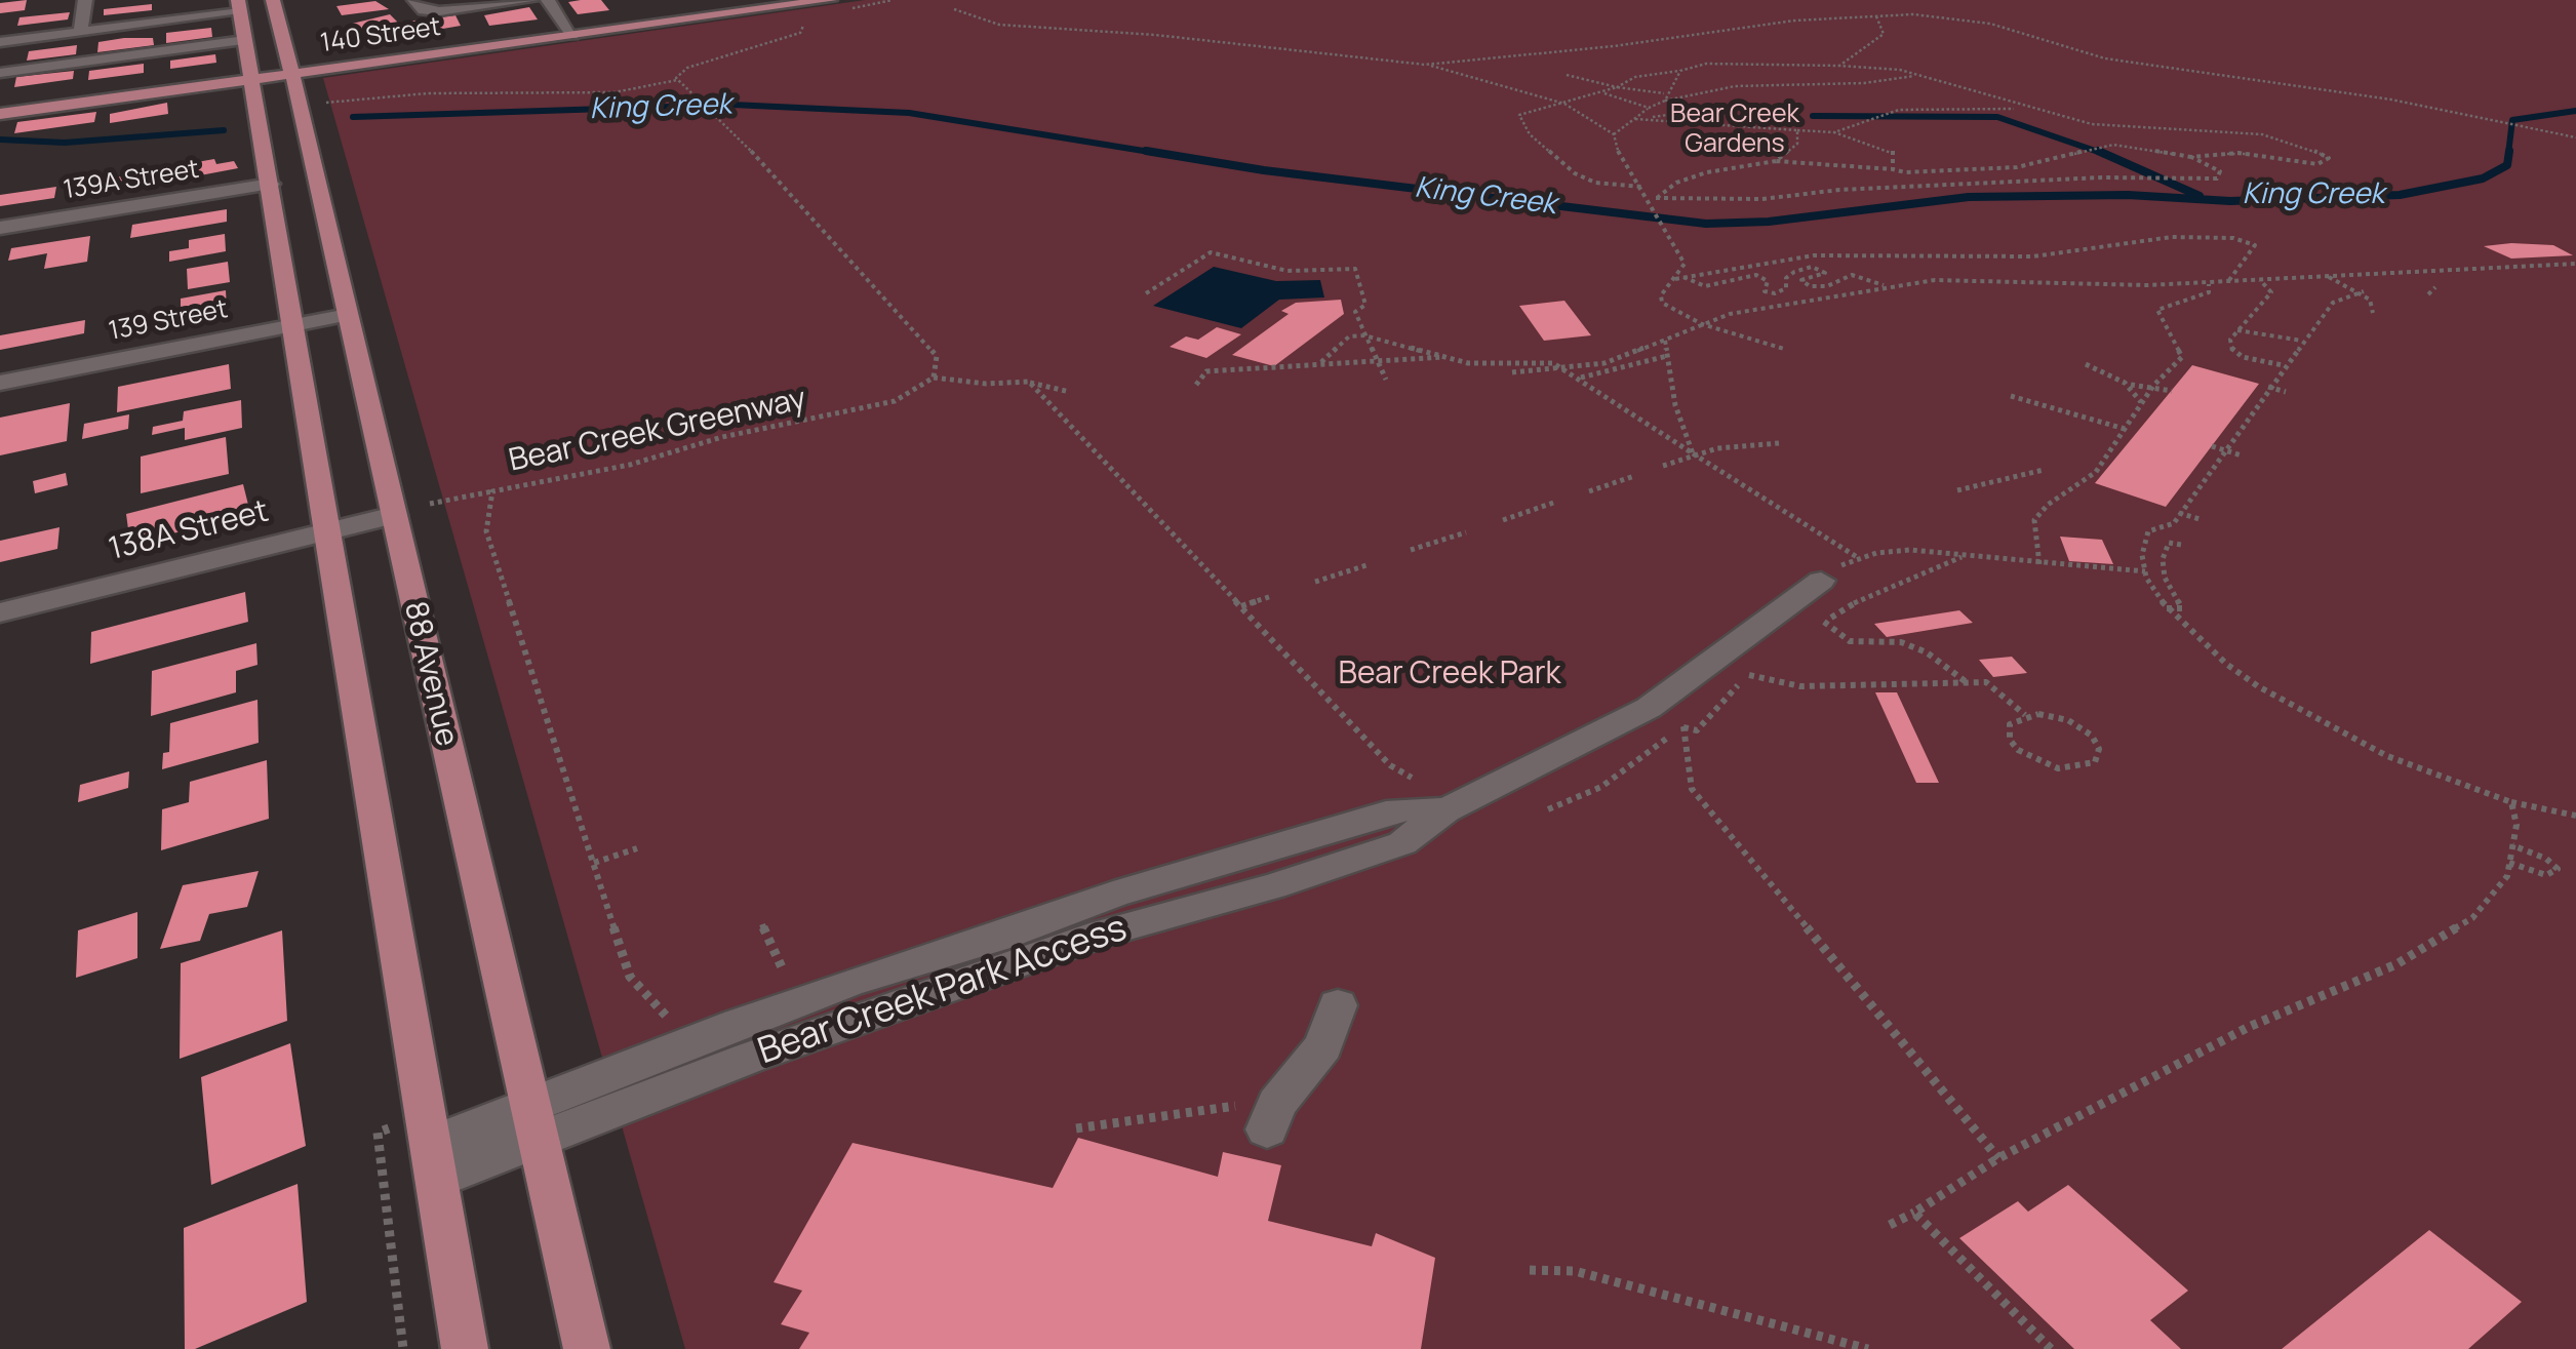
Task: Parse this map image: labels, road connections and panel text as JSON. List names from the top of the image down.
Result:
{
  "streets": {
    "main road": ["140 Street", "88 Avenue"],
    "street": [
      "139A Street",
      "139 Street",
      "138A Street",
      "Bear Creek Park Access"
    ],
    "path": ["Bear Creek Greenway"]
  },
  "crossings": [
    ["140 Street", "88 Avenue"],
    ["139 Street", "88 Avenue"],
    ["138A Street", "88 Avenue"],
    ["88 Avenue", "Bear Creek Park Access"]
  ],
  "water": ["King Creek"],
  "parks": ["Bear Creek Gardens", "Bear Creek Park"]
}
